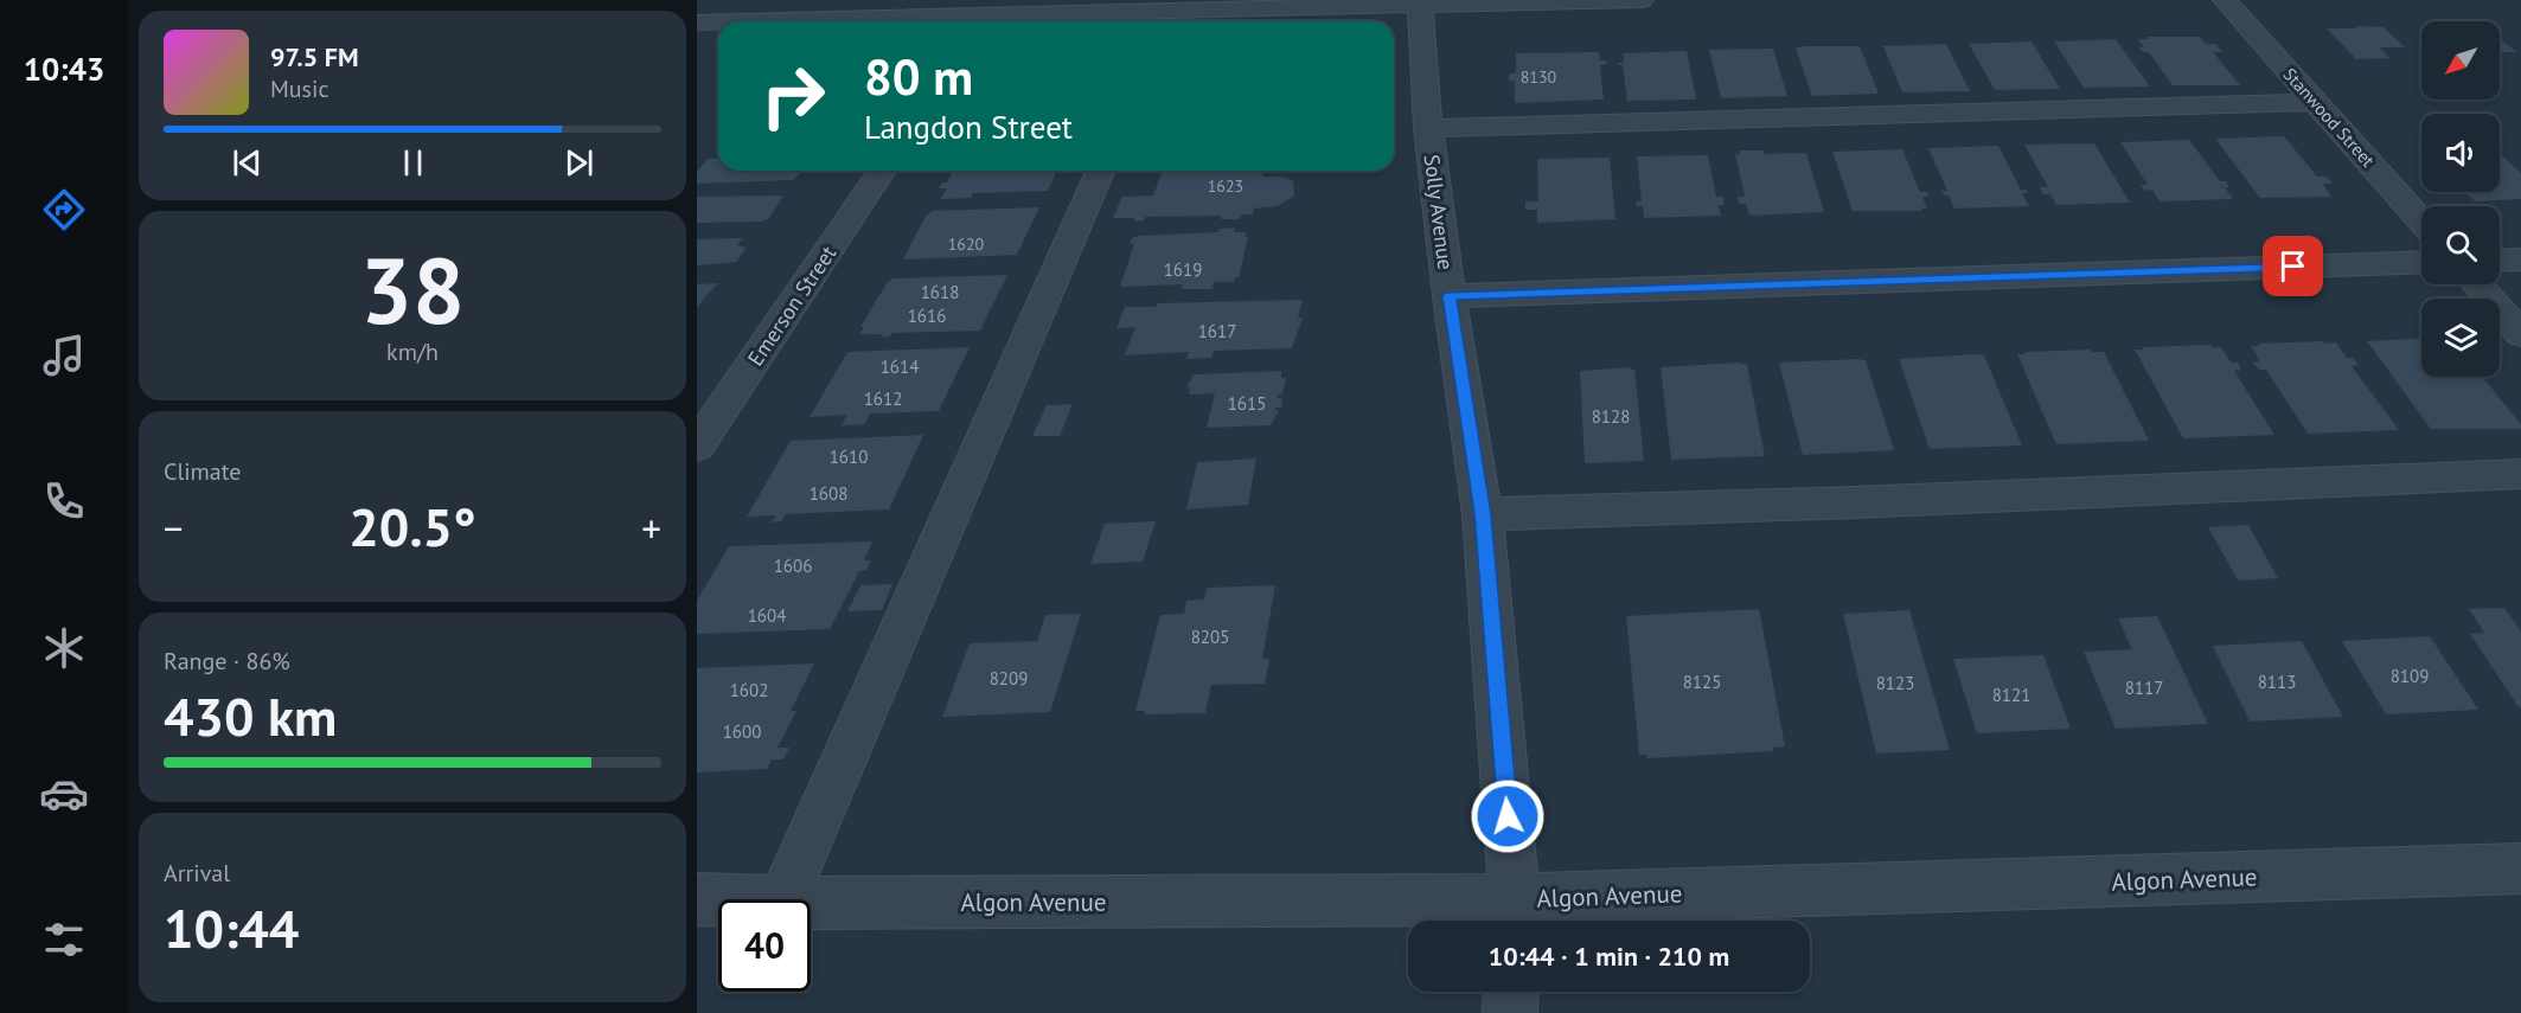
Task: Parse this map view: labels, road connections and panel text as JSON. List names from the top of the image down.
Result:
{
  "streets": {
    "street": [
      "Stanwood Street",
      "Solly Avenue",
      "Emerson Street",
      "Algon Avenue"
    ]
  },
  "crossings": [
    ["Solly Avenue", "Algon Avenue"]
  ],
  "house_numbers": [
    "8130",
    "1623",
    "1620",
    "1619",
    "1618",
    "1616",
    "1617",
    "1614",
    "1612",
    "1615",
    "8128",
    "1610",
    "1608",
    "1606",
    "1604",
    "8205",
    "8109",
    "8209",
    "8125",
    "8113",
    "8123",
    "8117",
    "1602",
    "8121",
    "1600"
  ],
  "north": "bottom left",
  "page": {
    "tabs": "10:43",
    "turn": ["80 m", "Langdon Street"],
    "song": ["97.5 FM", "Music"],
    "tile": [
      ["38", "km/h"],
      "Climate",
      ["Range · 86%", "430 km"],
      ["Arrival", "10:44"]
    ],
    "heat": ["−", "20.5°", "+"],
    "limit": "40",
    "trip": "10:44 · 1 min · 210 m"
  }
}
